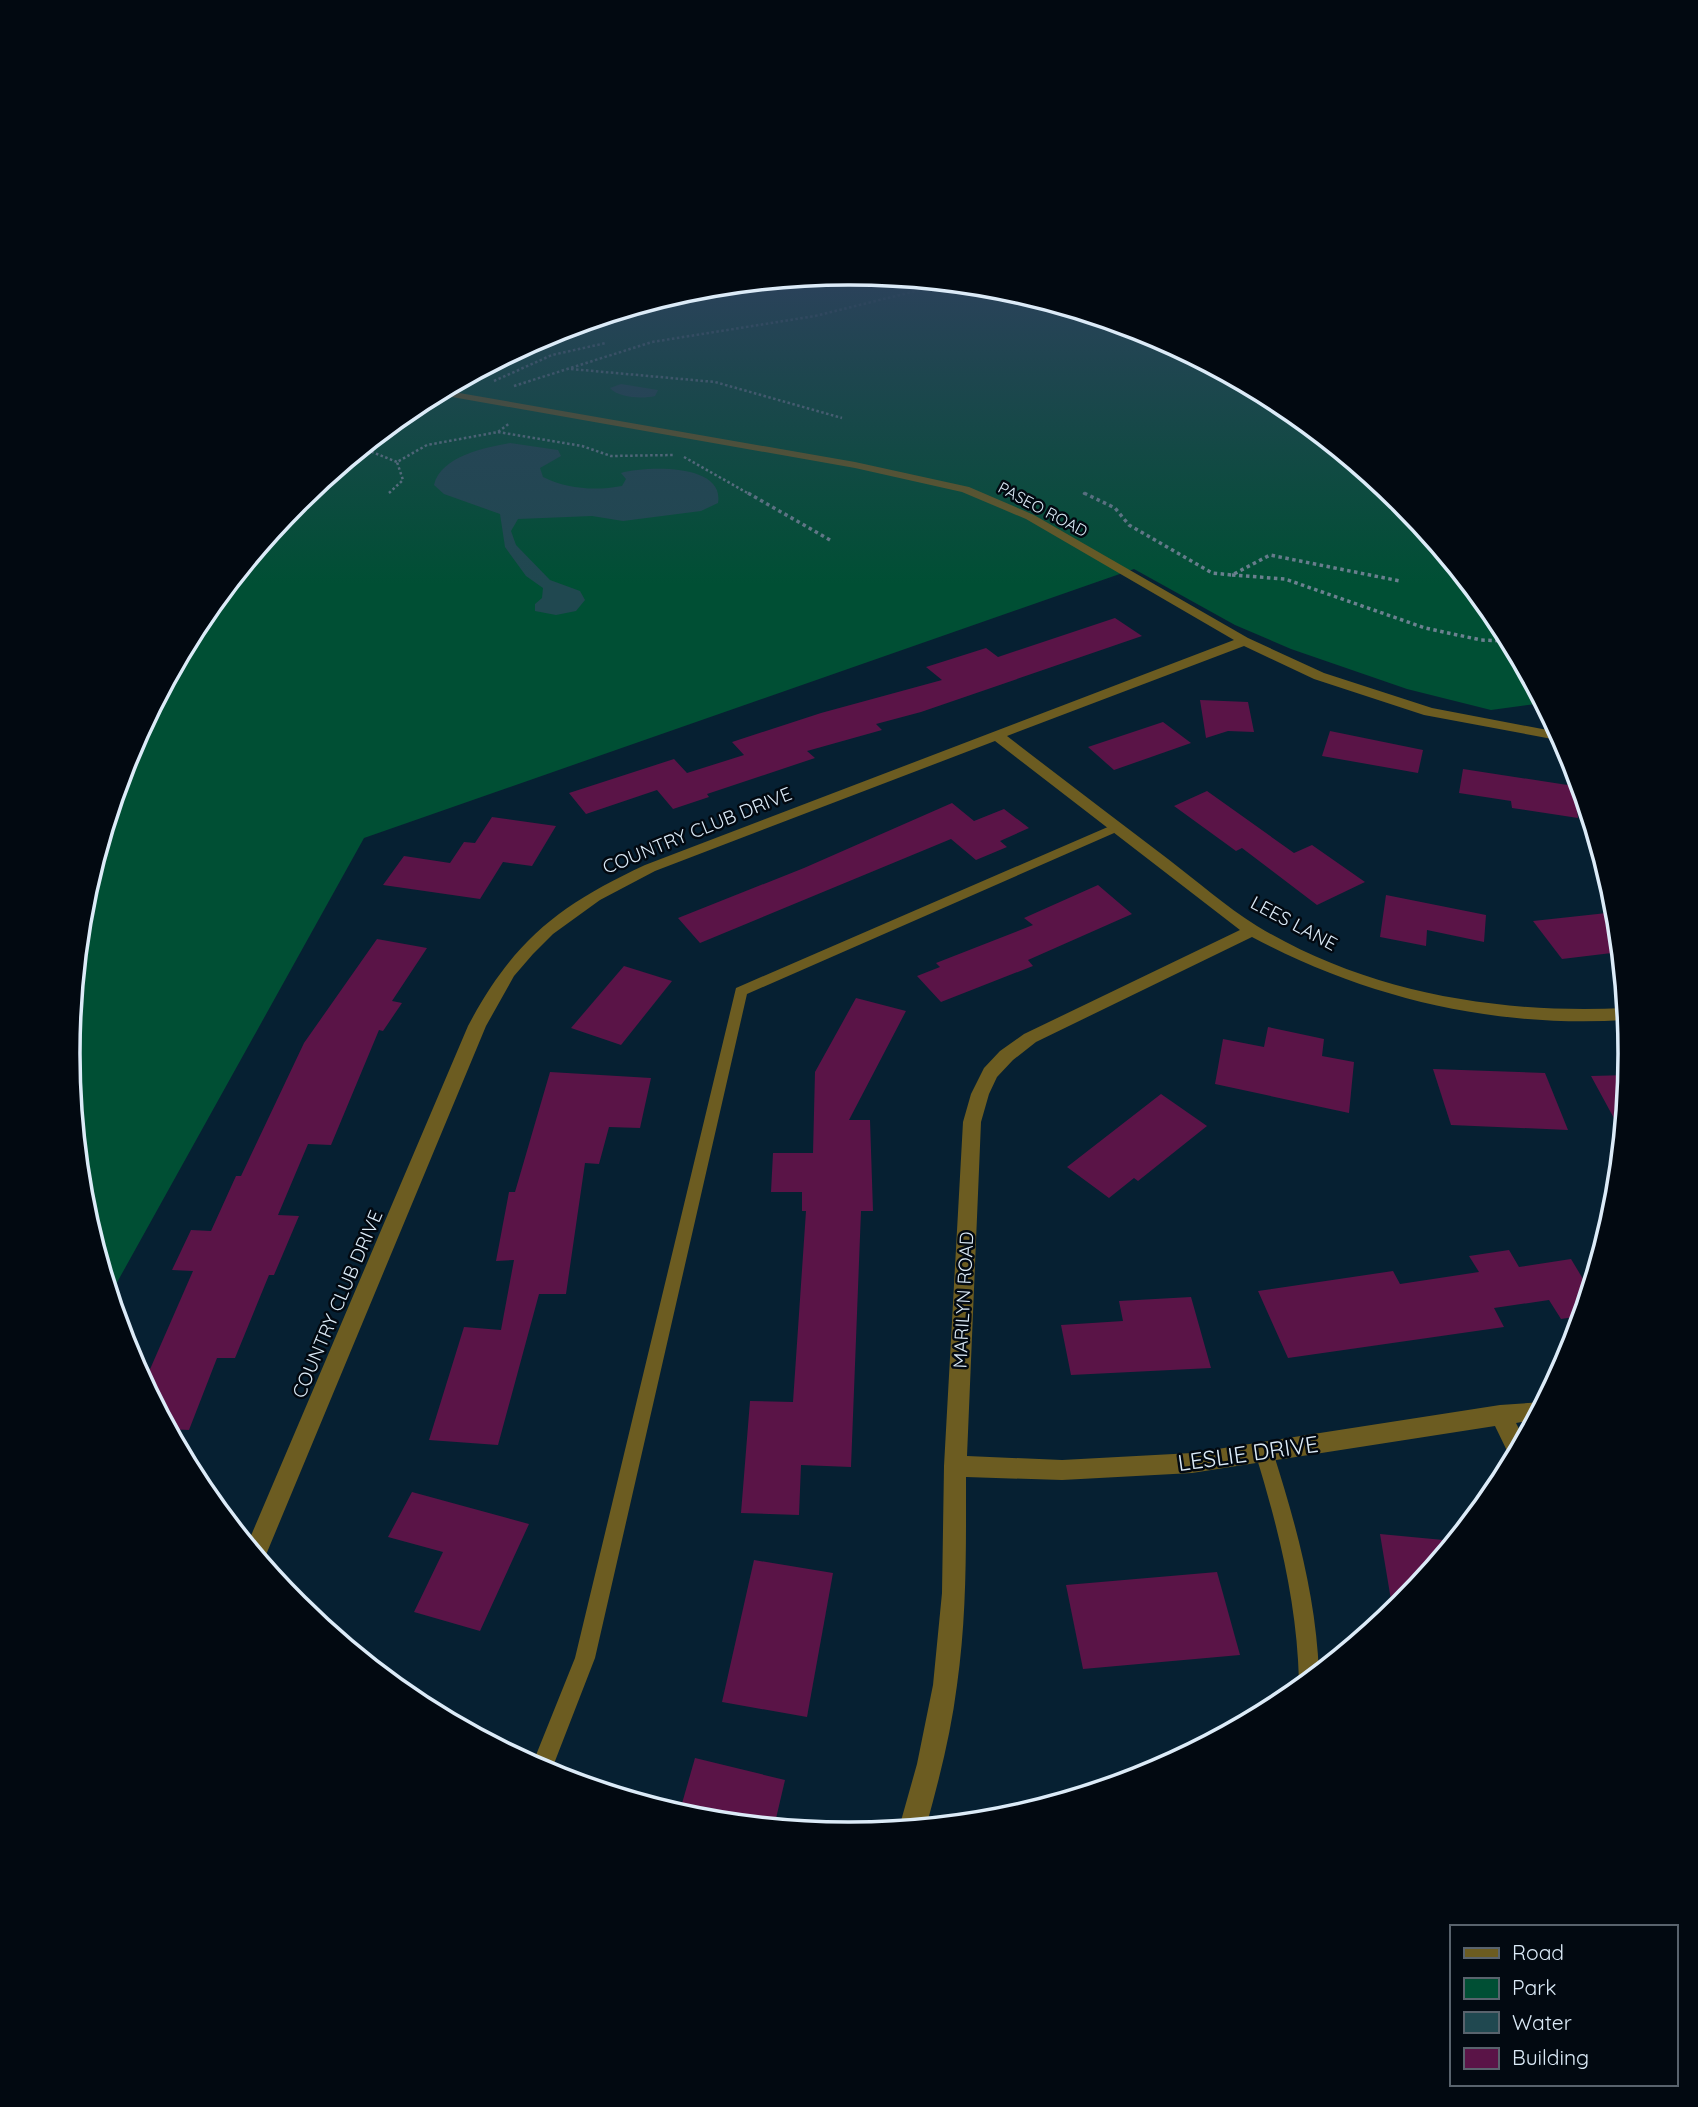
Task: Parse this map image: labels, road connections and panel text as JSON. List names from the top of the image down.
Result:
{
  "streets": {
    "street": [
      "PASEO ROAD",
      "COUNTRY CLUB DRIVE",
      "LEES LANE",
      "MARILYN ROAD",
      "LESLIE DRIVE"
    ]
  },
  "crossings": [
    ["PASEO ROAD", "COUNTRY CLUB DRIVE"],
    ["COUNTRY CLUB DRIVE", "LEES LANE"],
    ["LEES LANE", "MARILYN ROAD"],
    ["MARILYN ROAD", "LESLIE DRIVE"]
  ],
  "legend": [
    "Road",
    "Park",
    "Water",
    "Building"
  ]
}
